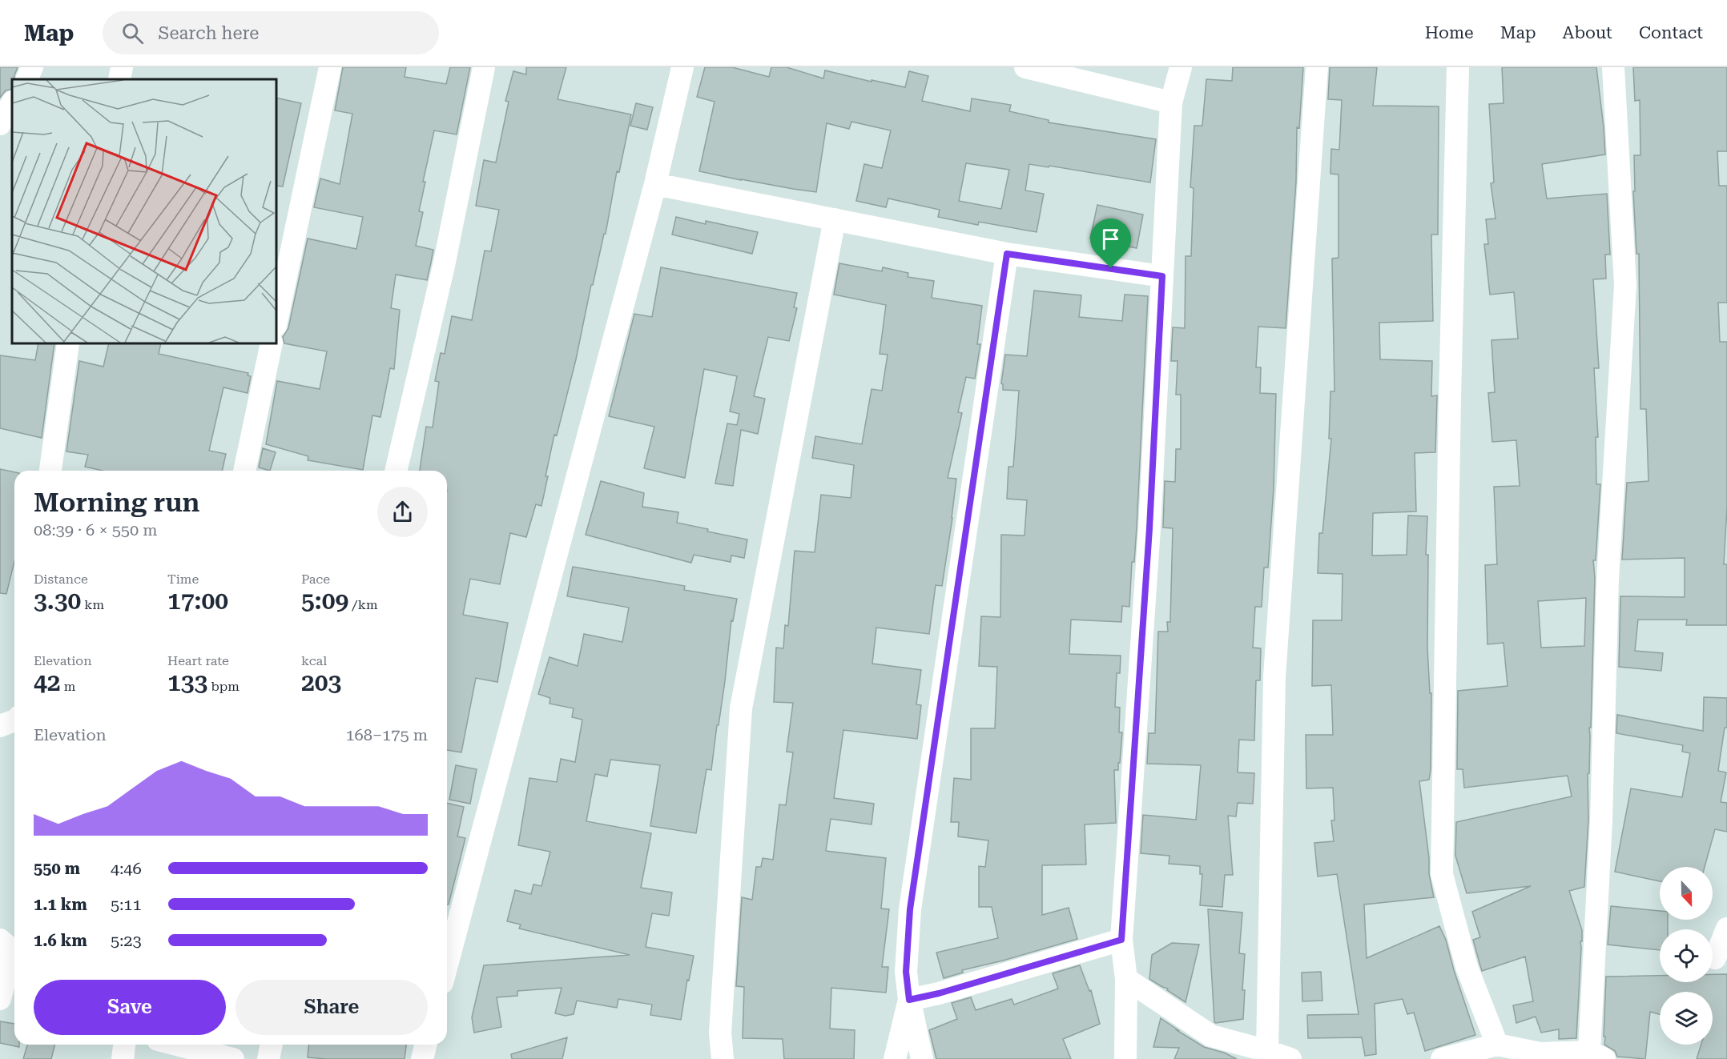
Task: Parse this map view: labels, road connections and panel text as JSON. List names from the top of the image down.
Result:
{
  "north": "bottom",
  "page": {
    "header": "Map",
    "search": "Search here",
    "nav": [
      "Home",
      "Map",
      "About",
      "Contact"
    ],
    "heading": ["Morning run", "08:39 · 6 × 550 m"],
    "stats": [
      ["Distance", "3.30 km"],
      ["Time", "17:00"],
      ["Pace", "5:09 /km"],
      ["Elevation", "42 m"],
      ["Heart rate", "133 bpm"],
      ["kcal", "203"]
    ],
    "chart": ["Elevation", "168–175 m"],
    "list": [
      {
        "name": "550 m",
        "note": "4:46"
      },
      {
        "name": "1.1 km",
        "note": "5:11"
      },
      {
        "name": "1.6 km",
        "note": "5:23"
      }
    ],
    "buttons": ["Save", "Share"]
  }
}
